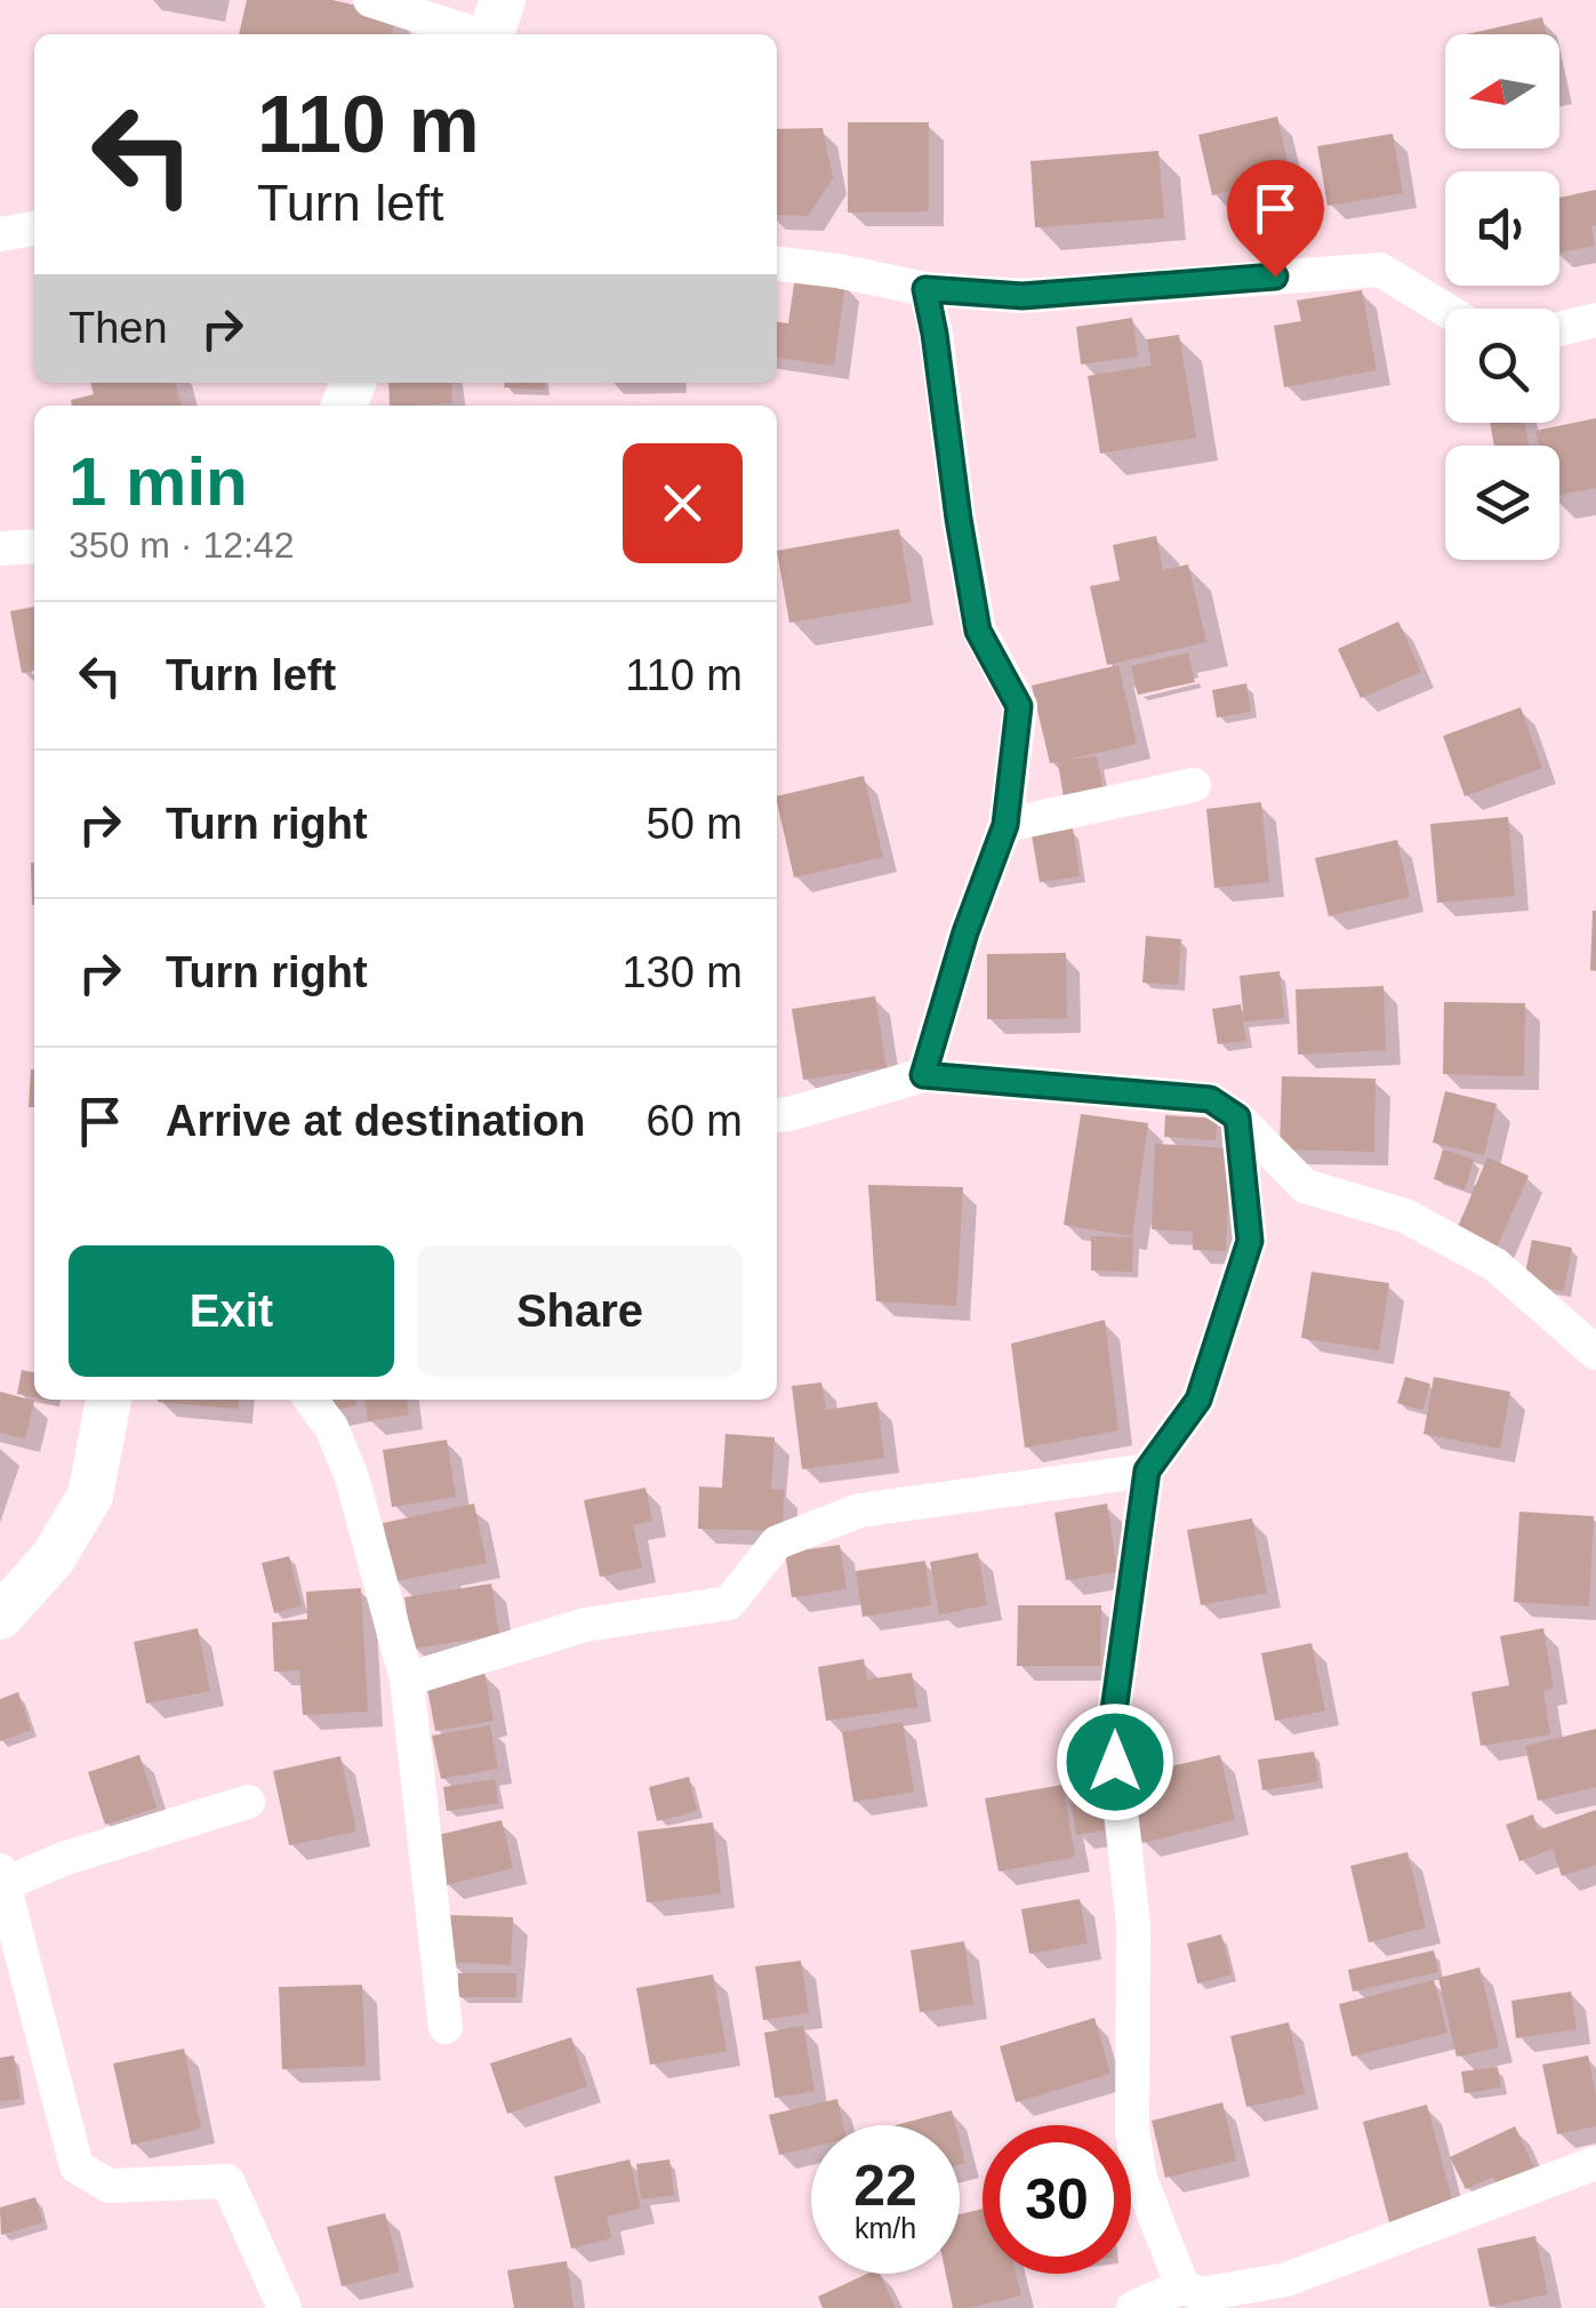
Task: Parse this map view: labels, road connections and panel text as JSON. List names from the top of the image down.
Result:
{
  "north": "left",
  "page": {
    "turn": ["110 m", "Turn left"],
    "then": "Then",
    "heading": ["1 min", "350 m · 12:42"],
    "list": [
      {
        "name": "Turn left",
        "value": "110 m"
      },
      {
        "name": "Turn right",
        "value": "50 m"
      },
      {
        "name": "Turn right",
        "value": "130 m"
      },
      {
        "name": "Arrive at destination",
        "value": "60 m"
      }
    ],
    "buttons": ["Exit", "Share"],
    "speed": "22 km/h",
    "limit": "30"
  }
}
